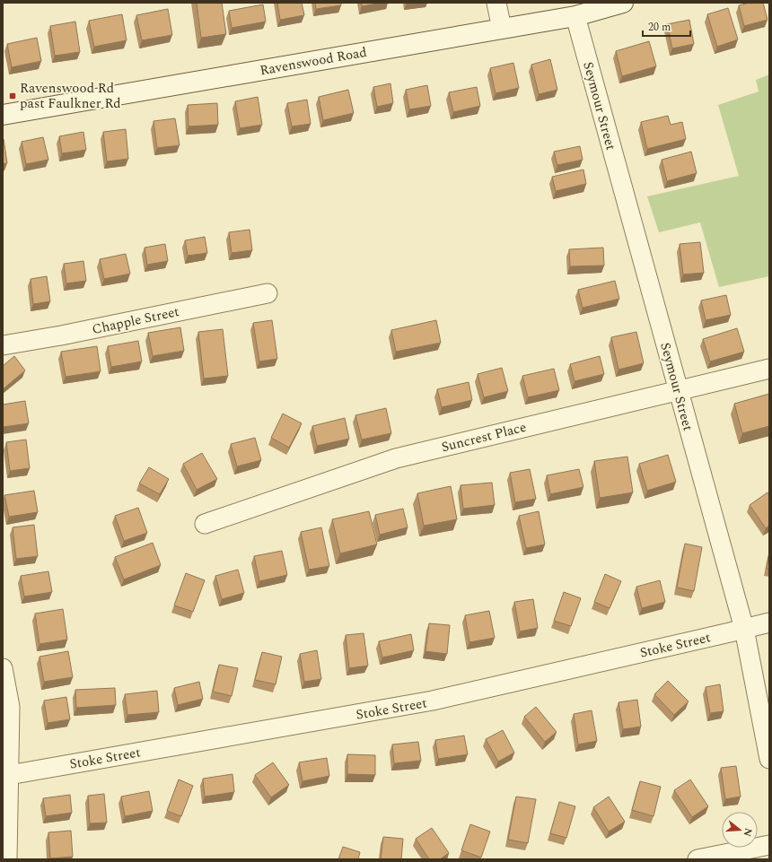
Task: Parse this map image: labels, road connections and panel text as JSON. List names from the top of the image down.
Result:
{
  "streets": {
    "street": [
      "Ravenswood Road",
      "Seymour Street",
      "Chapple Street",
      "Suncrest Place",
      "Stoke Street"
    ]
  },
  "crossings": [
    ["Ravenswood Road", "Seymour Street"],
    ["Seymour Street", "Suncrest Place"],
    ["Seymour Street", "Stoke Street"]
  ],
  "places": {
    "transit": ["Ravenswood Rd past Faulkner Rd"]
  },
  "scale_bar": "20 m",
  "north": "right"
}
